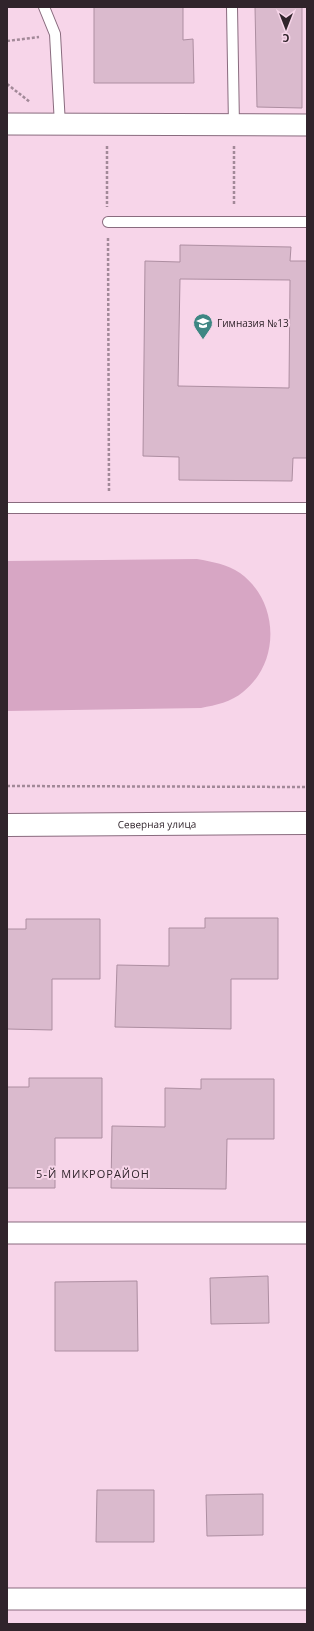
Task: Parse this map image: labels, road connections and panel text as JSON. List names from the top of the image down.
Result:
{
  "streets": {
    "street": ["Северная улица"]
  },
  "districts": ["5-Й МИКРОРАЙОН"],
  "places": {
    "school or university": ["Гимназия №13"]
  },
  "north": "bottom"
}
